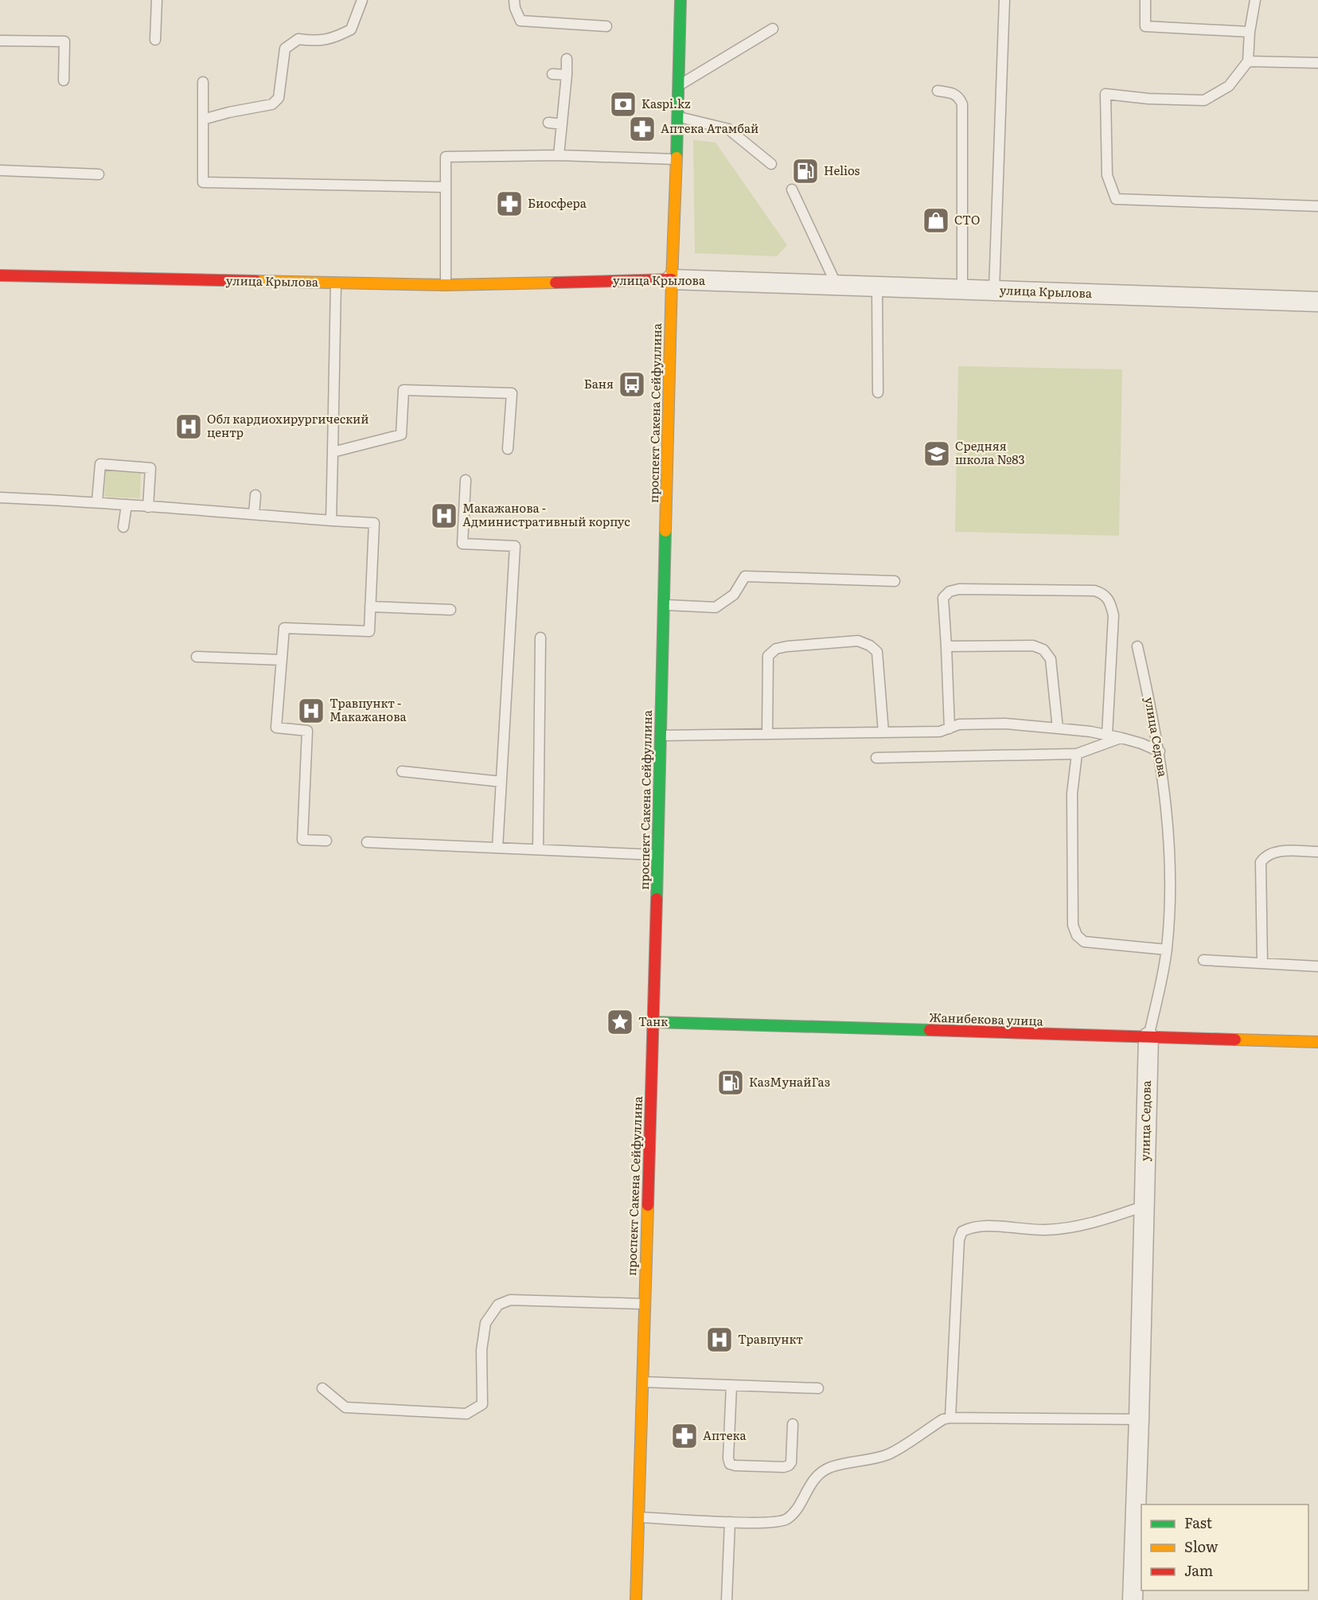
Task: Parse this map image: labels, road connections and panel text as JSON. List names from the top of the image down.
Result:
{
  "streets": {
    "main road": ["улица Крылова", "проспект Сакена Сейфуллина", "Жанибекова улица"],
    "street": ["улица Седова"]
  },
  "crossings": [
    ["улица Крылова", "проспект Сакена Сейфуллина"],
    ["проспект Сакена Сейфуллина", "Жанибекова улица"],
    ["улица Седова", "Жанибекова улица"]
  ],
  "places": {
    "bank": ["Kaspi.kz"],
    "pharmacy": ["Аптека Атамбай", "Биосфера", "Аптека"],
    "fuel station": ["Helios", "КазМунайГаз"],
    "shop": ["СТО"],
    "bus stop": ["Баня"],
    "hospital": [
      "Обл кардиохирургический центр",
      "Макажанова - Административный корпус",
      "Травпункт - Макажанова",
      "Травпункт"
    ],
    "school or university": ["Средняя школа №83"],
    "place": ["Танк"]
  },
  "legend": ["Fast", "Slow", "Jam"]
}
